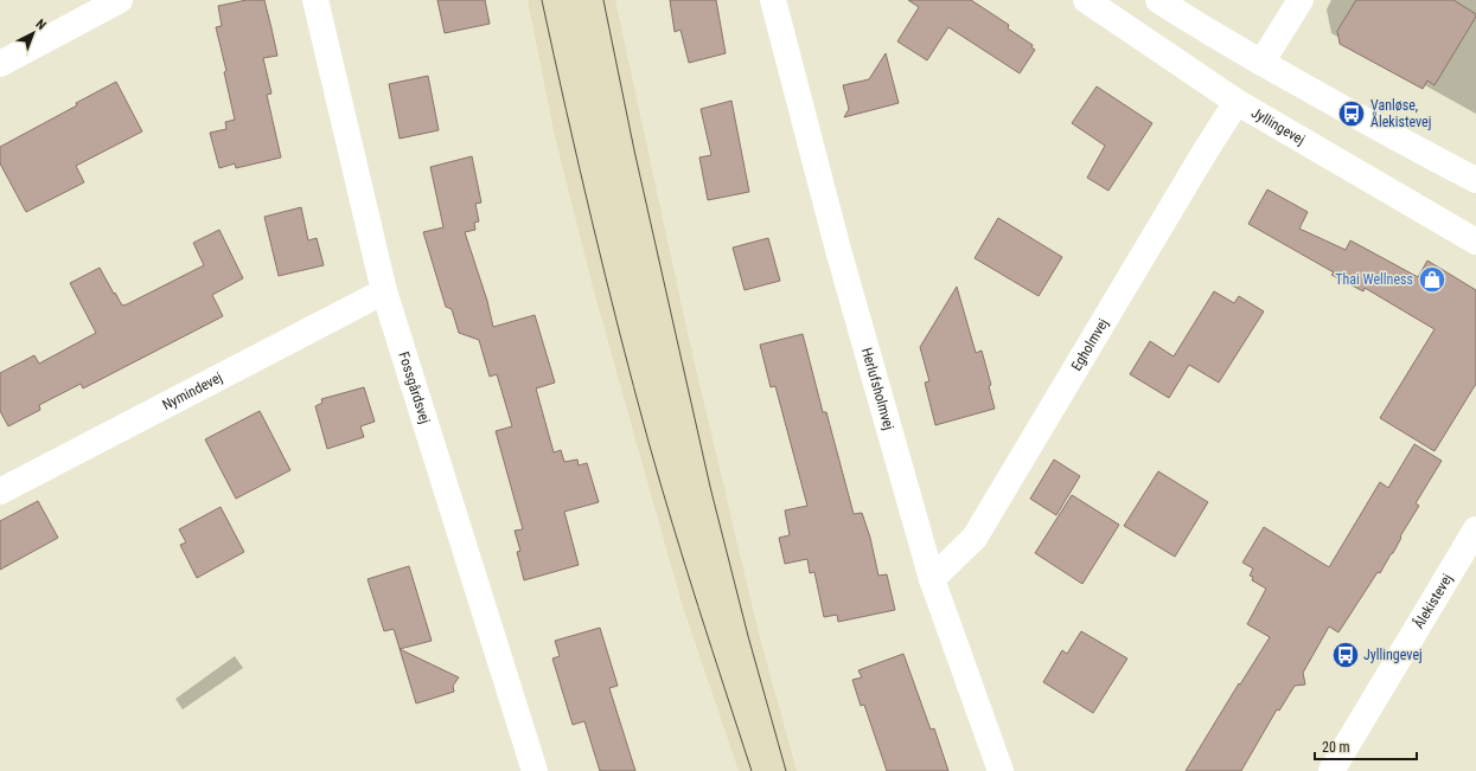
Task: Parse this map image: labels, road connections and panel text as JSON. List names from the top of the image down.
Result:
{
  "streets": {
    "street": [
      "Jyllingevej",
      "Egholmvej",
      "Fossgårdsvej",
      "Herlufsholmvej",
      "Nymindevej",
      "Ålekistevej"
    ]
  },
  "crossings": [
    ["Jyllingevej", "Egholmvej"],
    ["Egholmvej", "Herlufsholmvej"],
    ["Fossgårdsvej", "Nymindevej"]
  ],
  "places": {
    "bus stop": ["Vanløse, Ålekistevej", "Jyllingevej"],
    "shop": ["Thai Wellness"]
  },
  "scale_bar": "20 m",
  "north": "top right"
}
